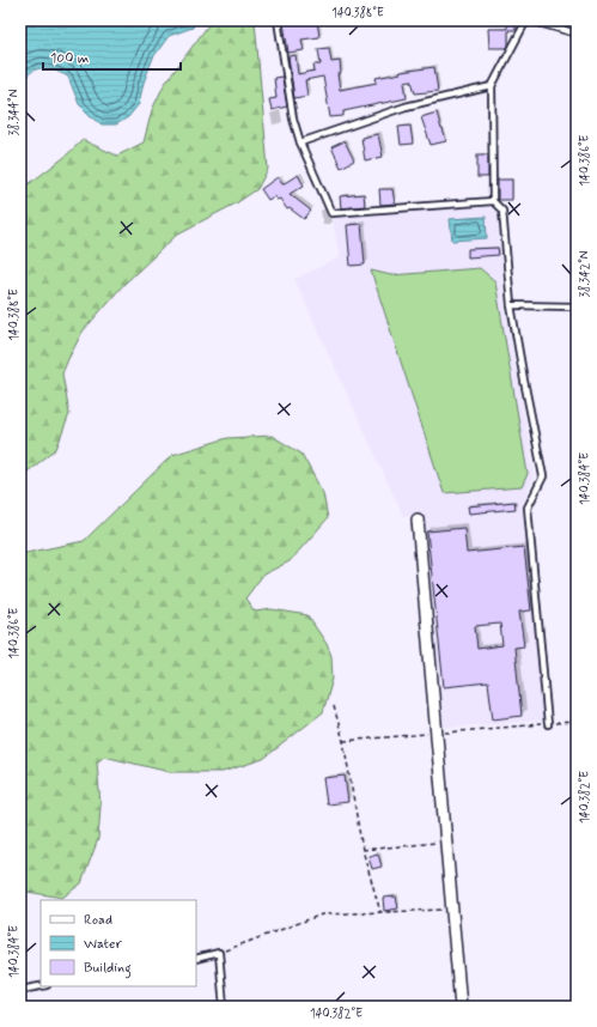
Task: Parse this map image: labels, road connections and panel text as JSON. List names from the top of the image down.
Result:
{
  "legend": ["Road", "Water", "Building"],
  "scale_bar": "100 m",
  "coordinates": [
    "140.388°E",
    "38.344°N",
    "140.386°E",
    "38.342°N",
    "140.384°E",
    "140.382°E"
  ]
}
